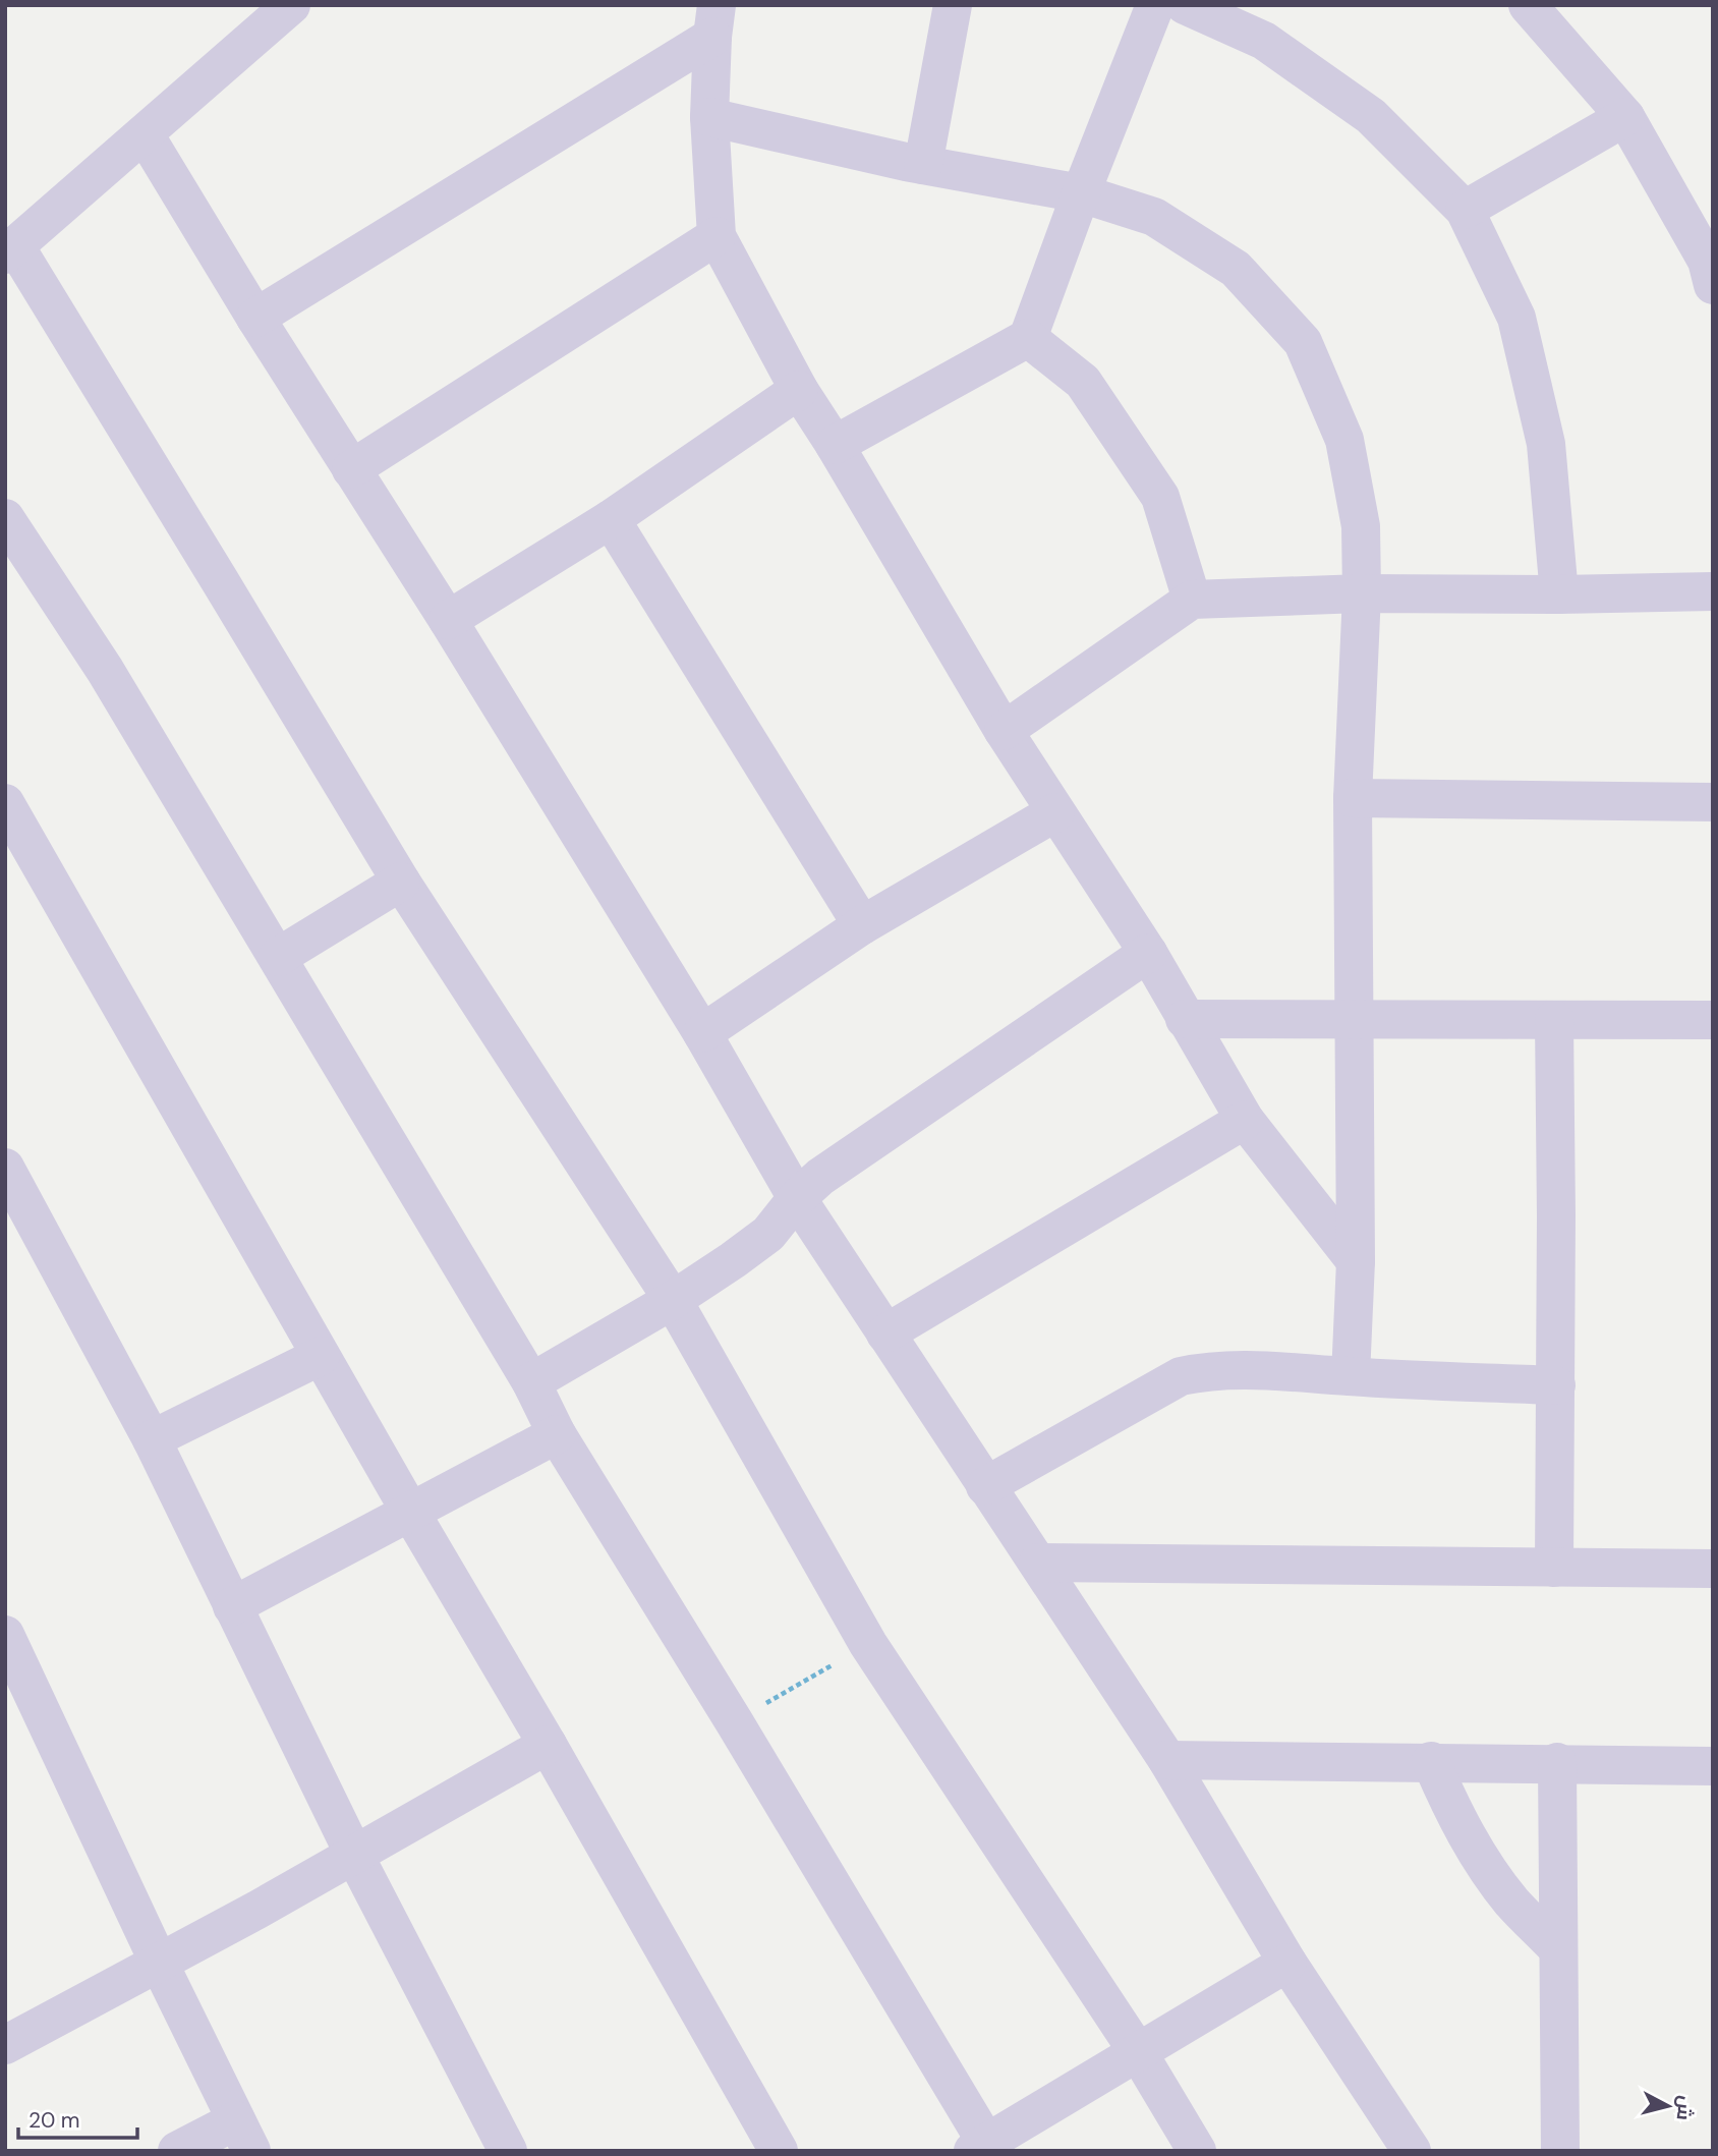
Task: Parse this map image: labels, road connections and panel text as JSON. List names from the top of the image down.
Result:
{
  "scale_bar": "20 m",
  "north": "right"
}
